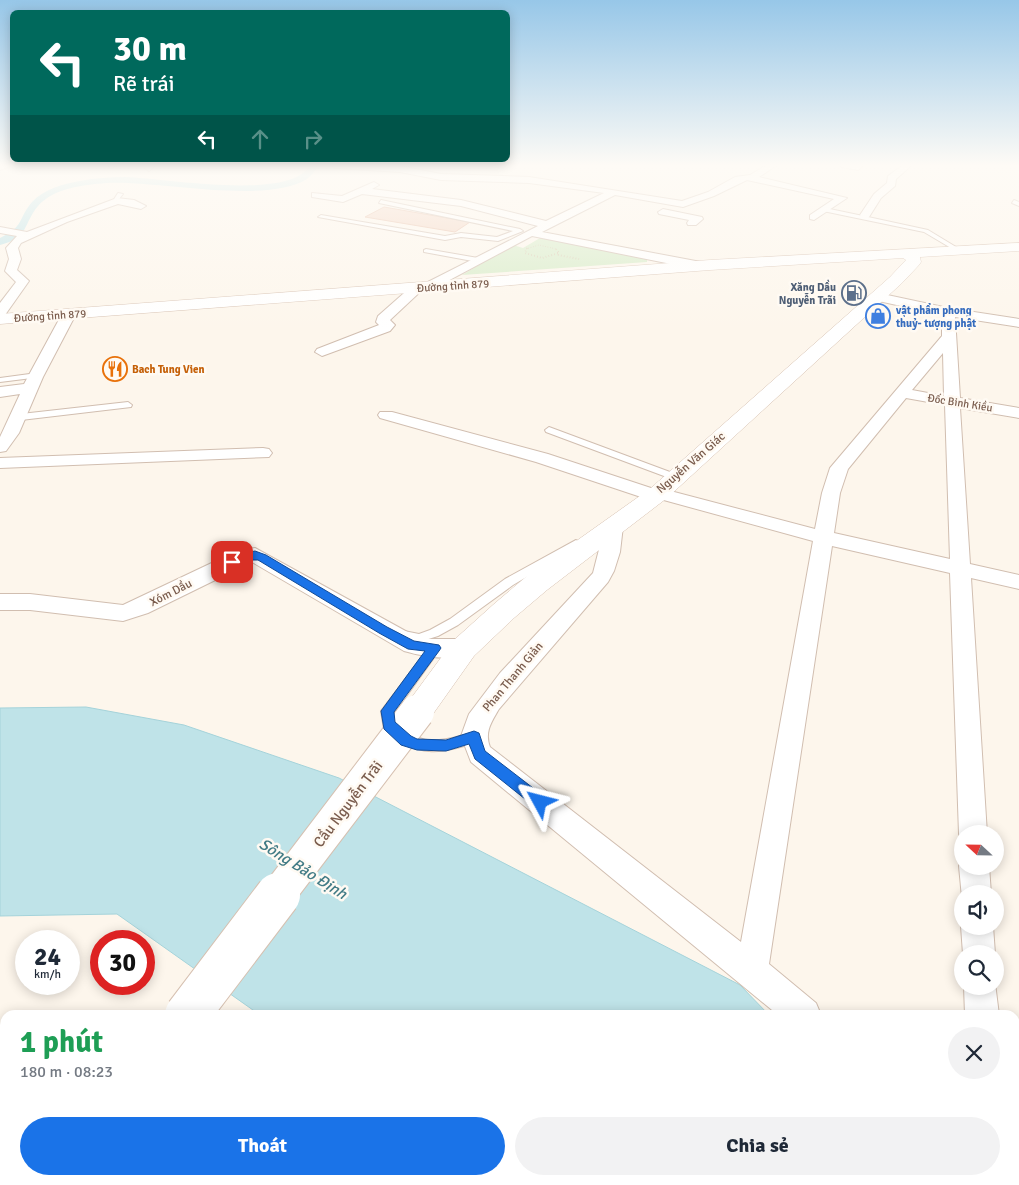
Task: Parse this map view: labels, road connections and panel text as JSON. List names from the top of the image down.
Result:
{
  "streets": {
    "main road": ["Đường tỉnh 879", "Nguyễn Văn Giác", "Cầu Nguyễn Trãi"],
    "street": ["Đốc Binh Kiều", "Xóm Dầu", "Phan Thanh Giản"]
  },
  "crossings": [
    ["Đường tỉnh 879", "Nguyễn Văn Giác"],
    ["Nguyễn Văn Giác", "Xóm Dầu"],
    ["Nguyễn Văn Giác", "Phan Thanh Giản"],
    ["Nguyễn Văn Giác", "Cầu Nguyễn Trãi"]
  ],
  "water": ["Sông Bảo Định"],
  "places": {
    "fuel station": ["Xăng Dầu Nguyễn Trãi"],
    "shop": ["vật phẩm phong thuỷ- tượng phật"],
    "restaurant": ["Bach Tung Vien"]
  },
  "north": "left",
  "page": {
    "turn": ["30 m", "Rẽ trái"],
    "speed": "24 km/h",
    "limit": "30",
    "heading": ["1 phút", "180 m · 08:23"],
    "buttons": ["Thoát", "Chia sẻ"]
  }
}
